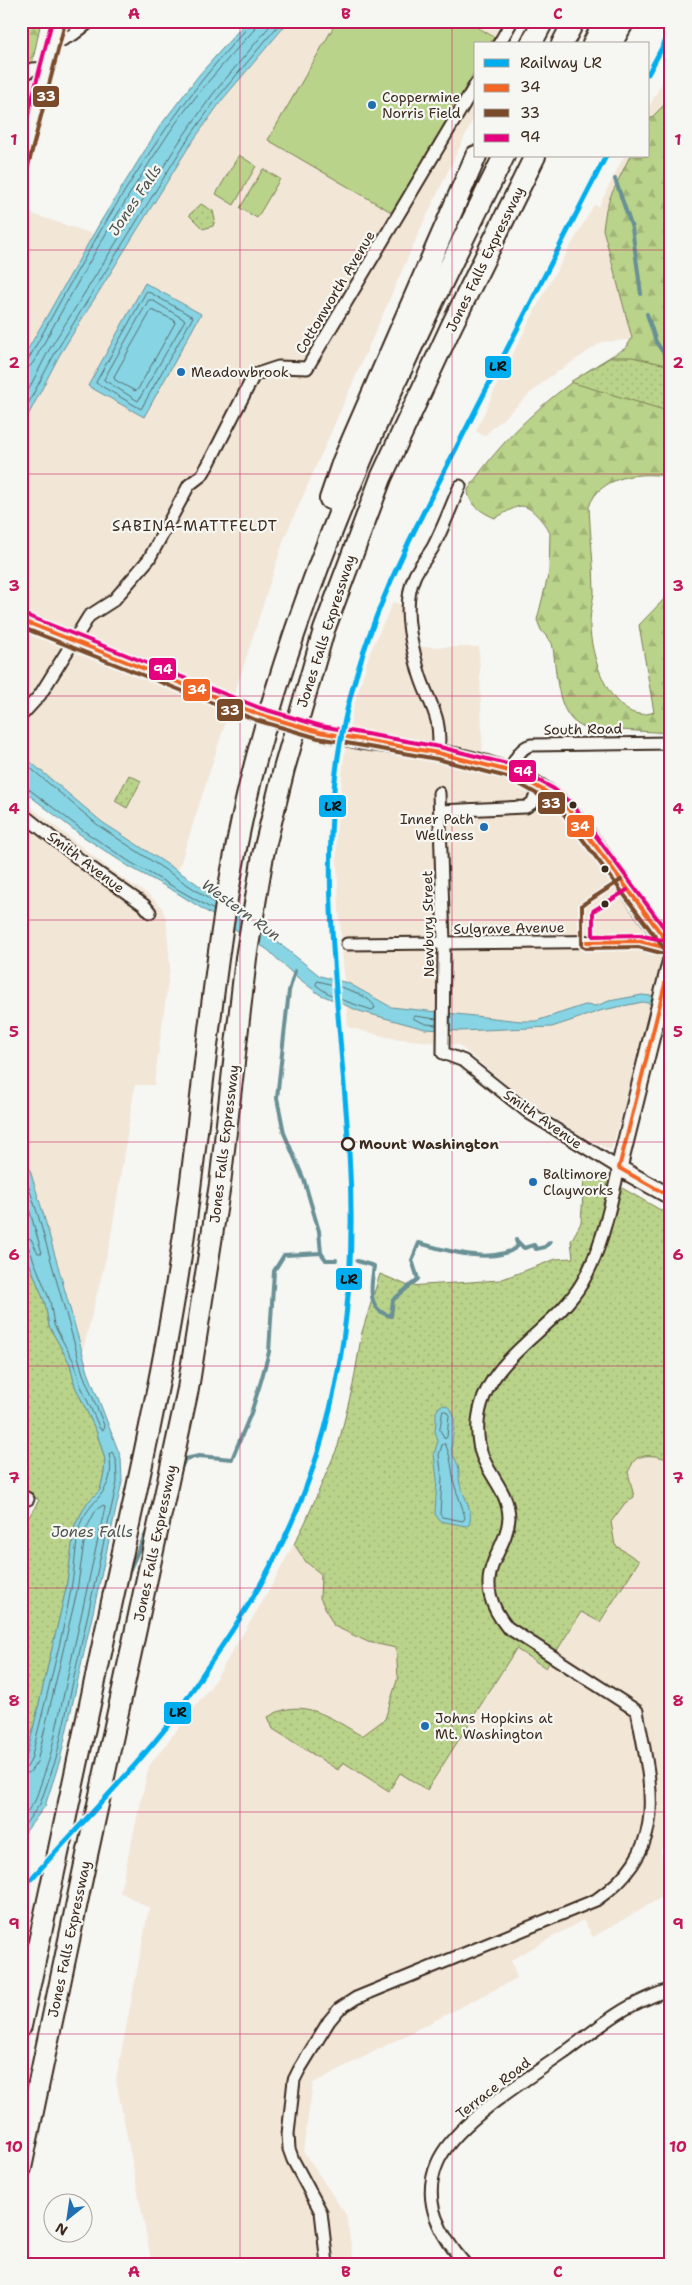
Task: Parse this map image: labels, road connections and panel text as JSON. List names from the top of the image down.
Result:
{
  "streets": {
    "highway": ["Jones Falls Expressway"],
    "main road": ["Smith Avenue"],
    "street": [
      "Cottonworth Avenue",
      "South Road",
      "Newbury Street",
      "Sulgrave Avenue",
      "Terrace Road"
    ]
  },
  "crossings": [
    ["Smith Avenue", "Newbury Street"],
    ["Newbury Street", "Sulgrave Avenue"]
  ],
  "districts": ["SABINA-MATTFELDT"],
  "water": ["Jones Falls", "Western Run"],
  "places": [
    "Coppermine Norris Field",
    "Meadowbrook",
    "Inner Path Wellness",
    "Mount Washington",
    "Baltimore Clayworks",
    "Johns Hopkins at Mt. Washington"
  ],
  "lines": [
    "transit line 94",
    "transit line 33",
    "rail line LR",
    "transit line 34"
  ],
  "legend": [
    "Railway LR",
    "34",
    "33",
    "94"
  ],
  "north": "bottom left",
  "grid": {
    "columns": ["A", "B", "C"],
    "rows": [
      "1",
      "2",
      "3",
      "4",
      "5",
      "6",
      "7",
      "8",
      "9",
      "10"
    ]
  }
}
